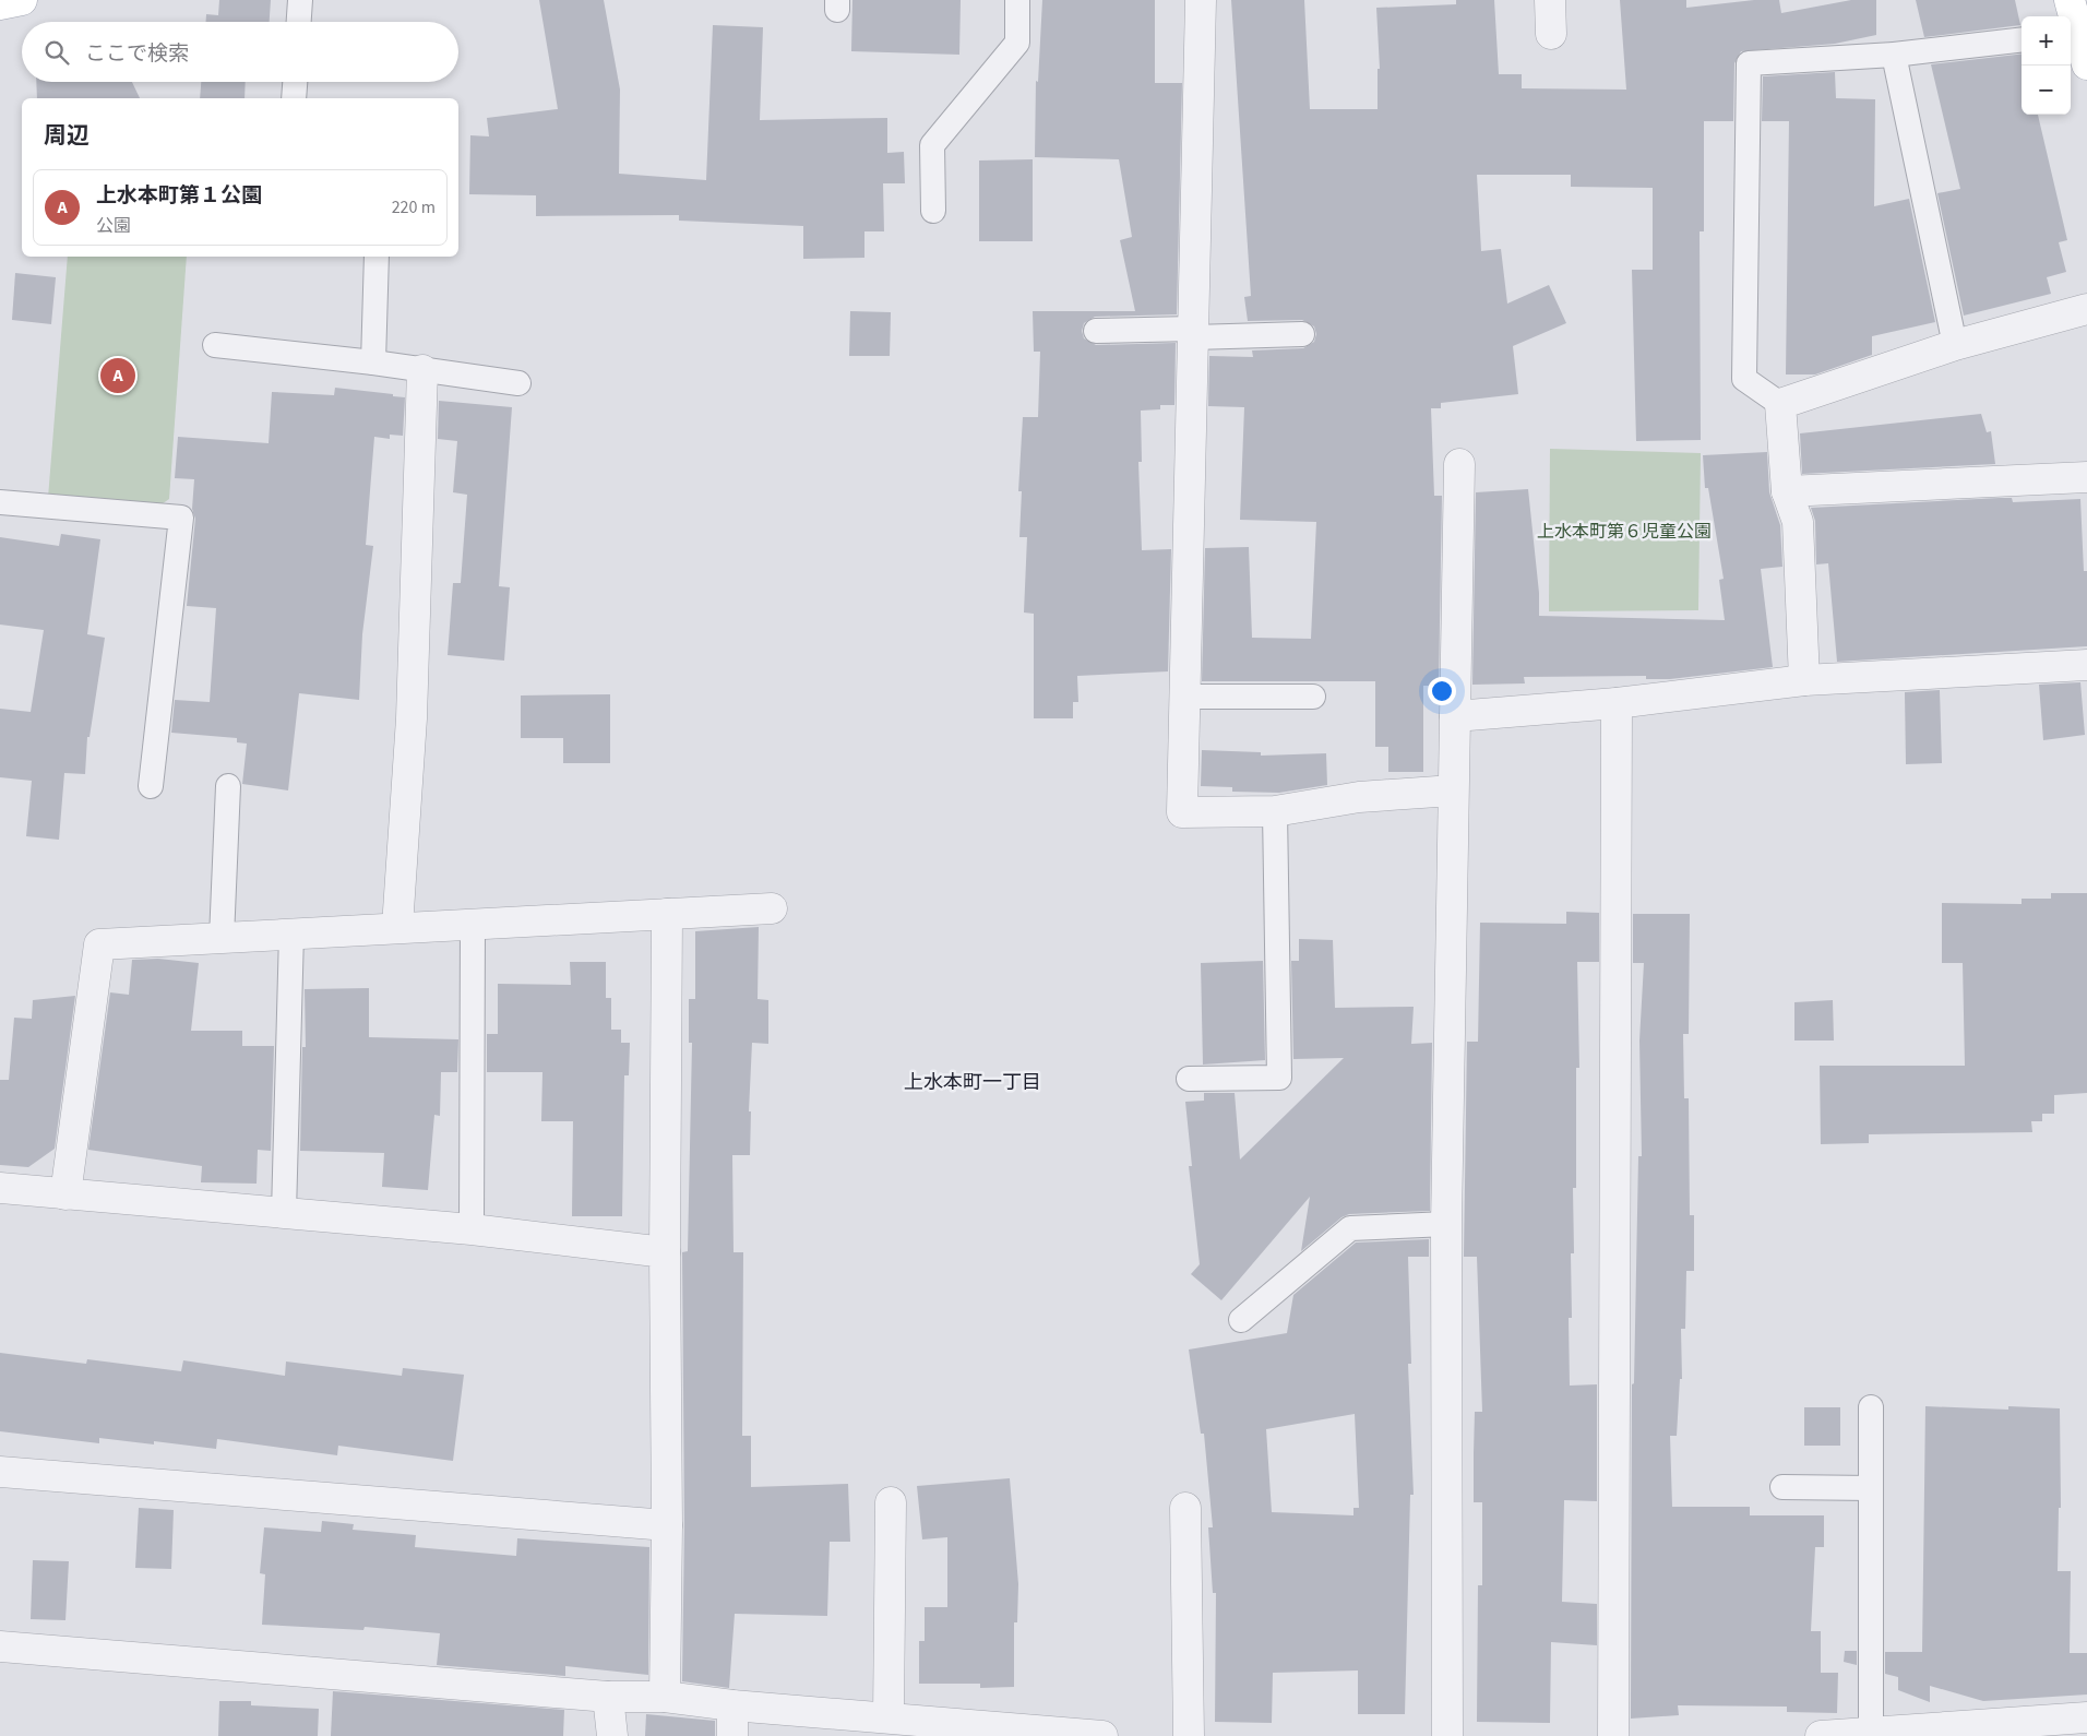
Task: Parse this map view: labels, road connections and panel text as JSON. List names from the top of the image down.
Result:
{
  "districts": ["上水本町一丁目"],
  "parks": ["上水本町第６児童公園"],
  "page": {
    "map_buttons": ["+", "−"],
    "search": "ここで検索",
    "heading": "周辺",
    "list": [
      {
        "mark": "A",
        "name": "上水本町第１公園",
        "note": "公園",
        "value": "220 m"
      }
    ],
    "pins": "A"
  }
}
